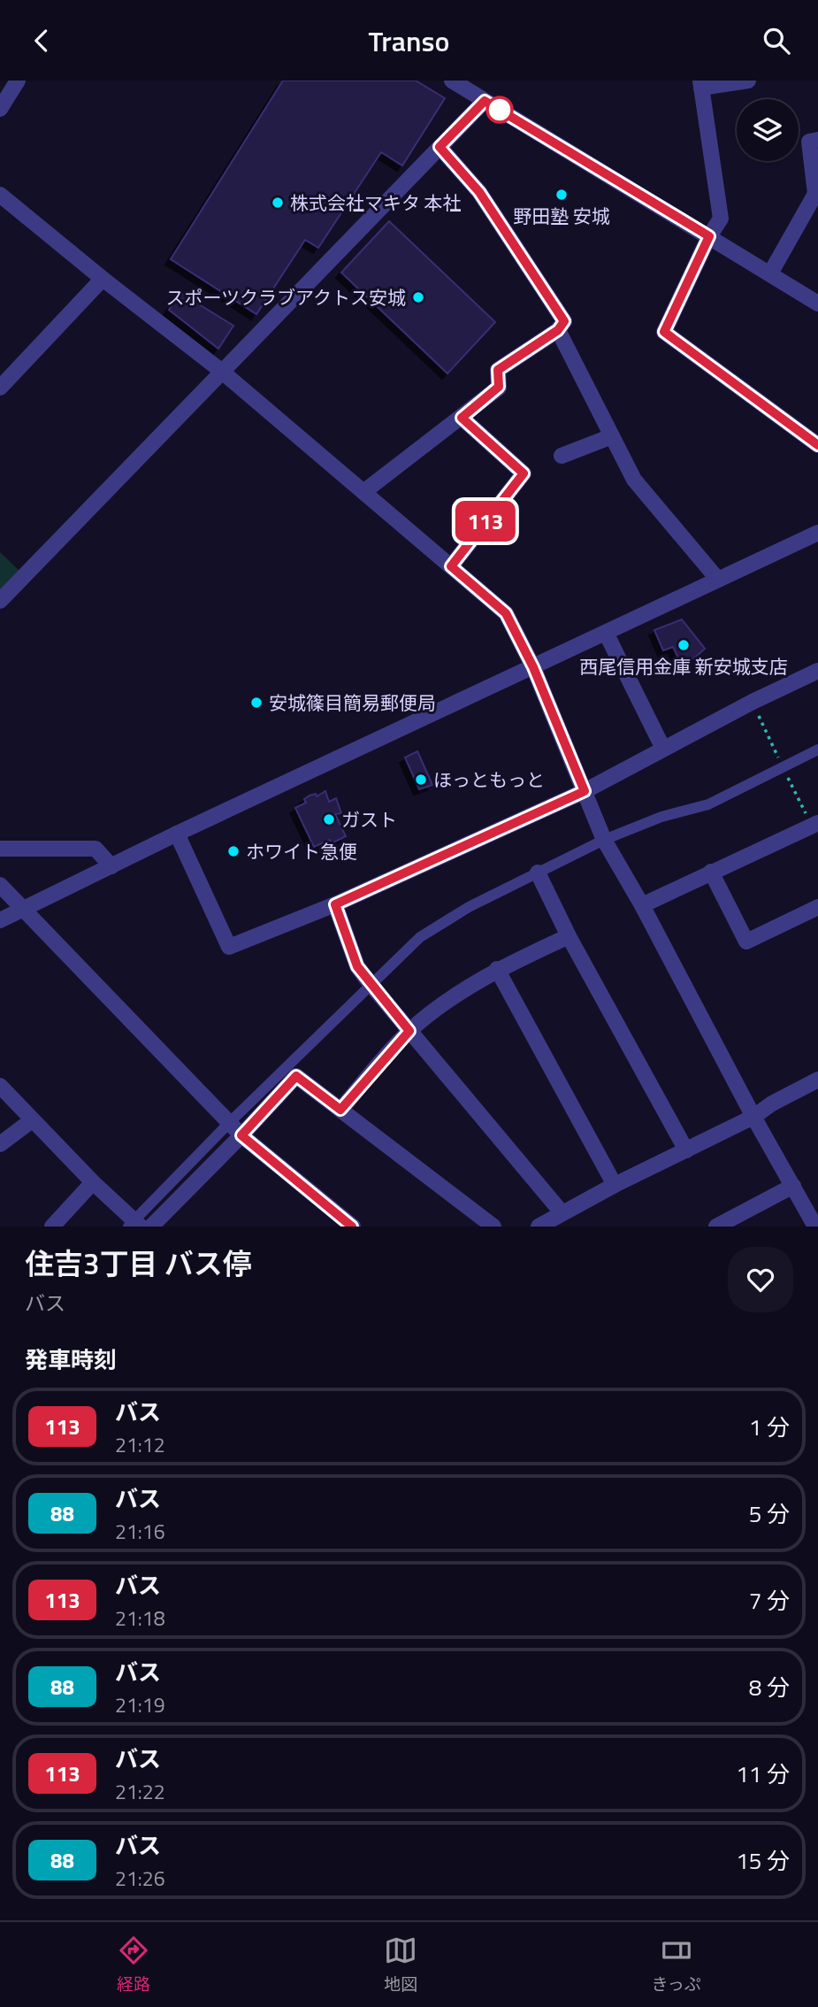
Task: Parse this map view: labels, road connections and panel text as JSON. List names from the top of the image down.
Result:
{
  "places": [
    "野田塾 安城",
    "株式会社マキタ 本社",
    "スポーツクラブアクトス安城",
    "西尾信用金庫 新安城支店",
    "安城篠目簡易郵便局",
    "ほっともっと",
    "ガスト",
    "ホワイト急便"
  ],
  "lines": ["bus line 113"],
  "page": {
    "header": "Transo",
    "on_map": "113",
    "heading": [
      ["住吉3丁目 バス停", "バス"],
      "発車時刻"
    ],
    "list": [
      {
        "mark": "113",
        "name": "バス",
        "note": "21:12",
        "value": "1 分"
      },
      {
        "mark": "88",
        "name": "バス",
        "note": "21:16",
        "value": "5 分"
      },
      {
        "mark": "113",
        "name": "バス",
        "note": "21:18",
        "value": "7 分"
      },
      {
        "mark": "88",
        "name": "バス",
        "note": "21:19",
        "value": "8 分"
      },
      {
        "mark": "113",
        "name": "バス",
        "note": "21:22",
        "value": "11 分"
      },
      {
        "mark": "88",
        "name": "バス",
        "note": "21:26",
        "value": "15 分"
      }
    ],
    "tabs": ["経路", "地図", "きっぷ"]
  }
}
